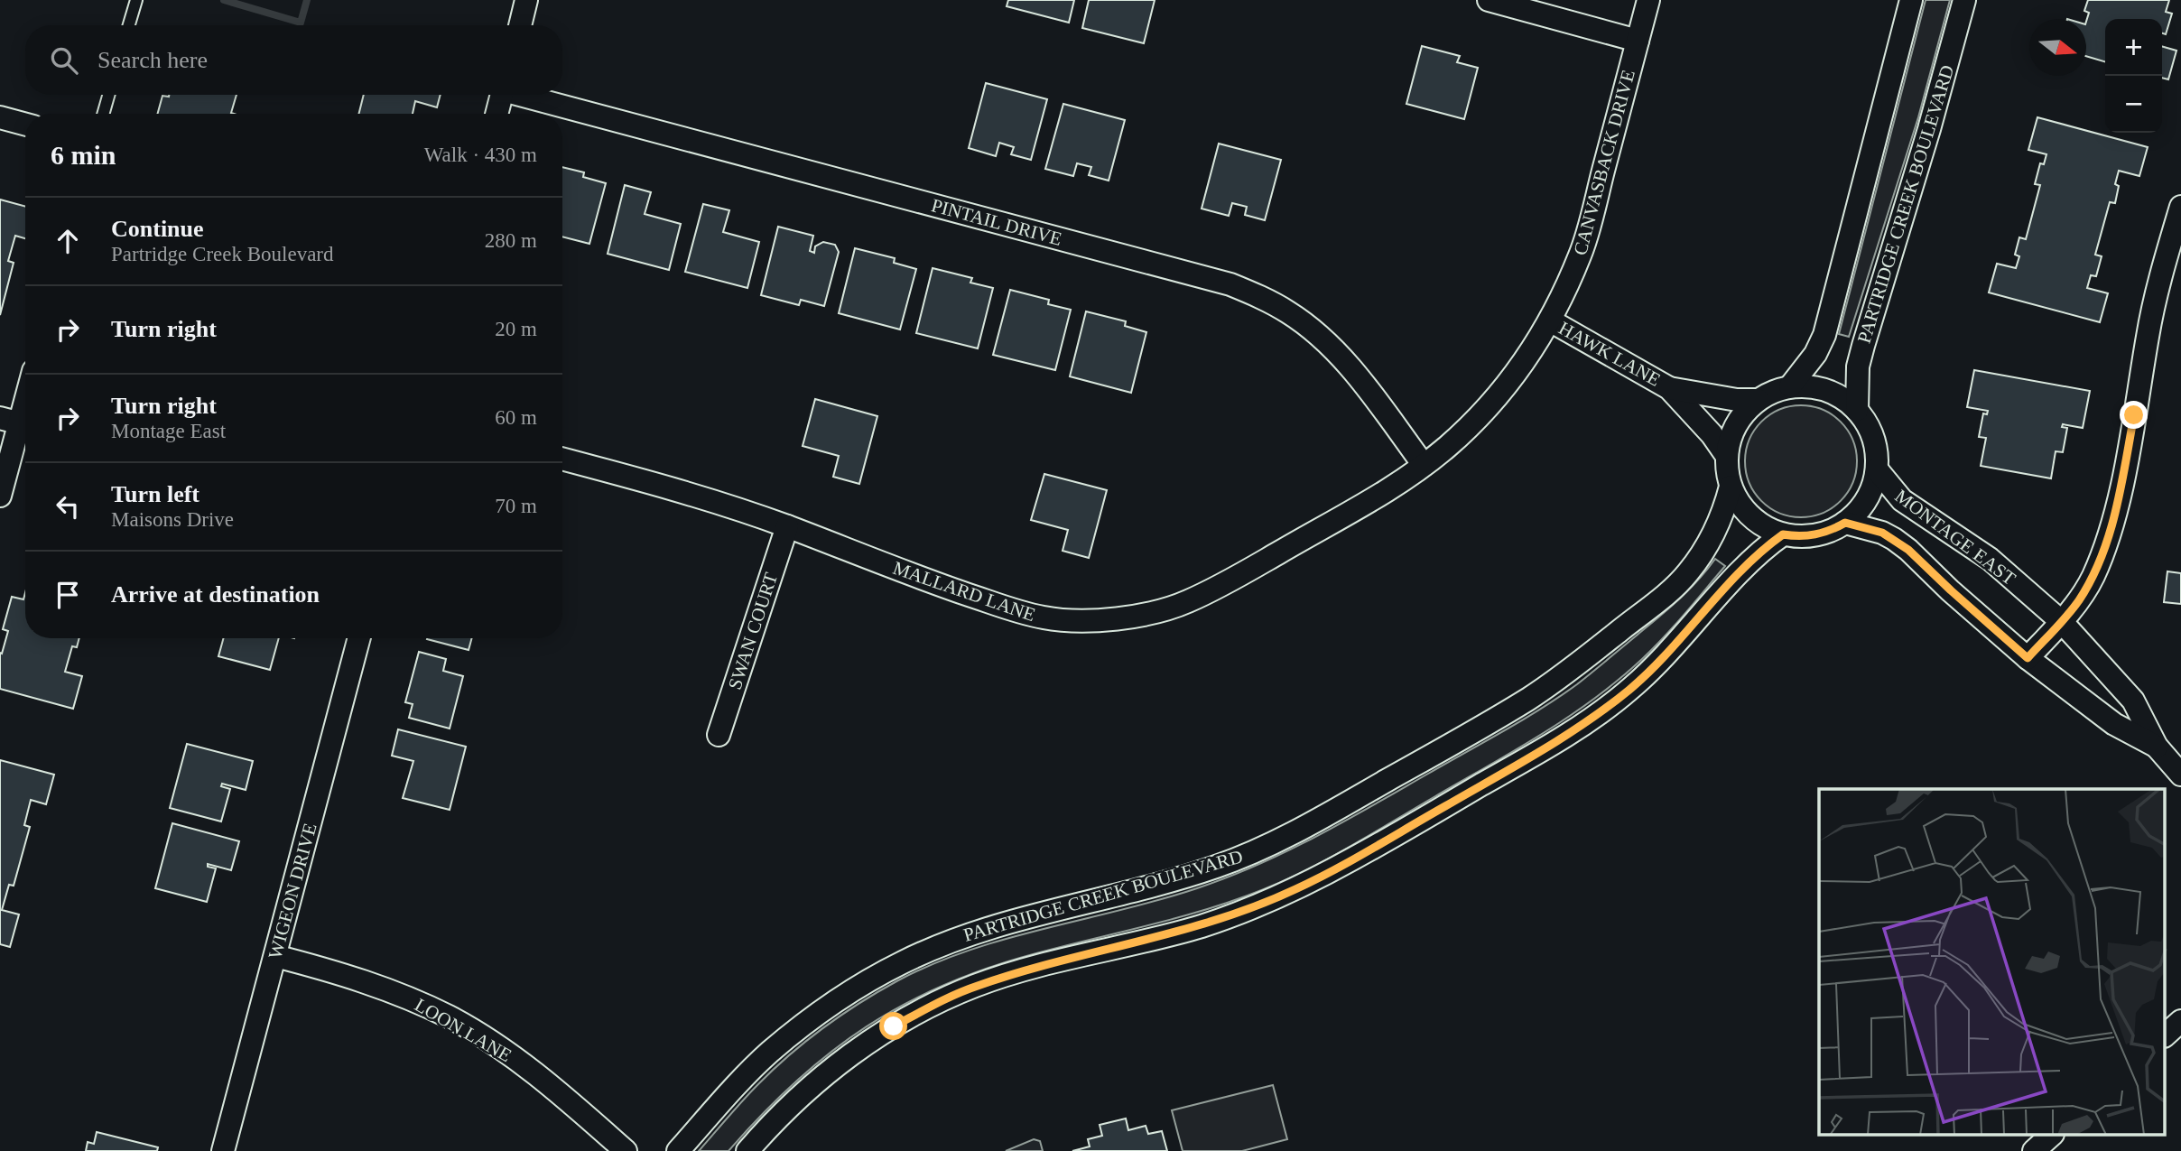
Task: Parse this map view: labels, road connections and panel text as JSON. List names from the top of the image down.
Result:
{
  "streets": {
    "street": [
      "CANVASBACK DRIVE",
      "PARTRIDGE CREEK BOULEVARD",
      "PINTAIL DRIVE",
      "HAWK LANE",
      "MONTAGE EAST",
      "MALLARD LANE",
      "SWAN COURT",
      "WIGEON DRIVE",
      "LOON LANE"
    ]
  },
  "crossings": [
    ["CANVASBACK DRIVE", "HAWK LANE"],
    ["CANVASBACK DRIVE", "MALLARD LANE"],
    ["PARTRIDGE CREEK BOULEVARD", "HAWK LANE"],
    ["PARTRIDGE CREEK BOULEVARD", "MONTAGE EAST"],
    ["PINTAIL DRIVE", "MALLARD LANE"],
    ["HAWK LANE", "MONTAGE EAST"],
    ["HAWK LANE", "MALLARD LANE"],
    ["MALLARD LANE", "SWAN COURT"],
    ["WIGEON DRIVE", "LOON LANE"]
  ],
  "north": "right",
  "page": {
    "map_buttons": ["+", "−"],
    "search": "Search here",
    "heading": ["6 min", "Walk · 430 m"],
    "list": [
      ["Continue", "Partridge Creek Boulevard", "280 m"],
      ["Turn right", "20 m"],
      ["Turn right", "Montage East", "60 m"],
      ["Turn left", "Maisons Drive", "70 m"],
      "Arrive at destination"
    ]
  }
}
